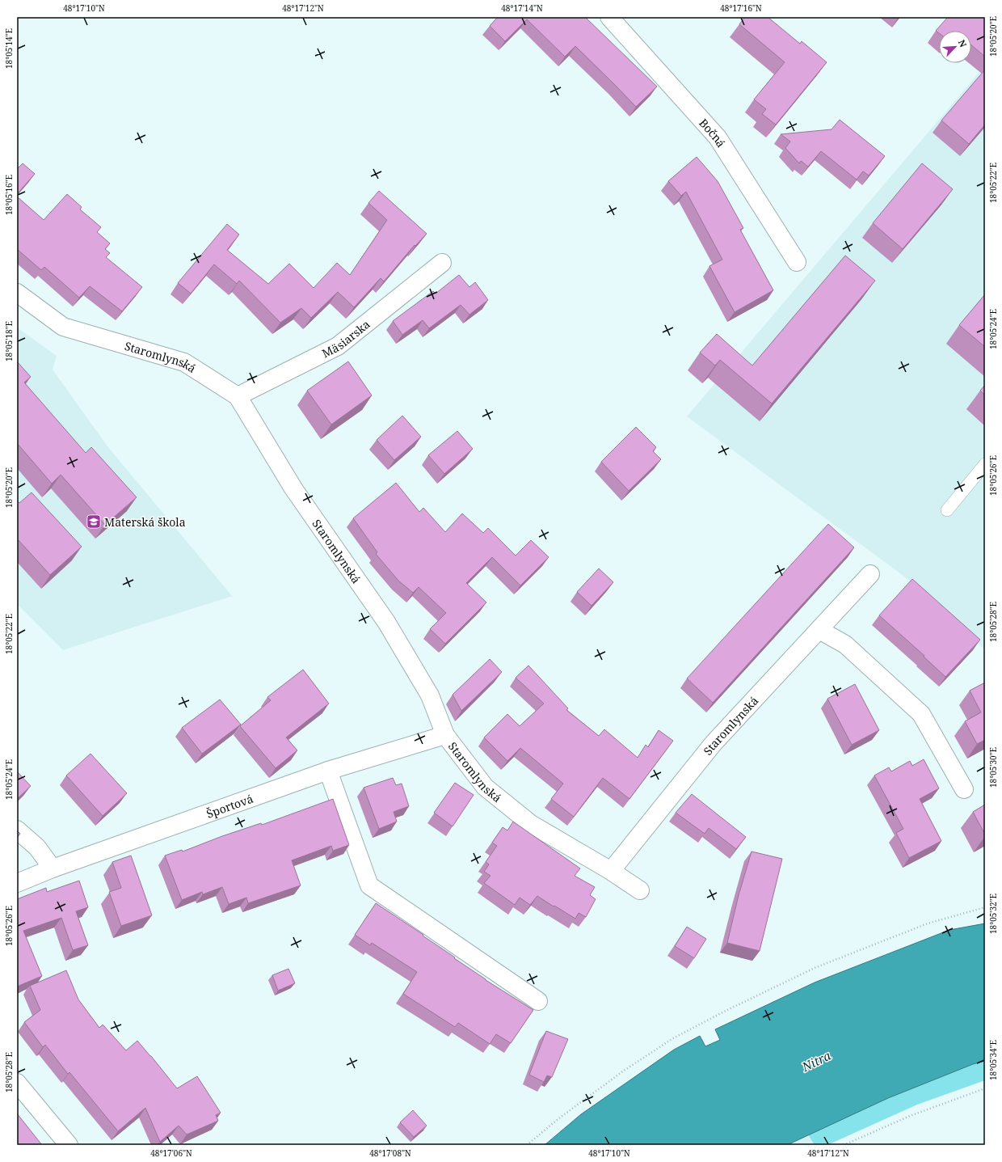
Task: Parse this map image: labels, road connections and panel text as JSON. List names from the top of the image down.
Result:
{
  "streets": {
    "street": [
      "Bočná",
      "Mäsiarska",
      "Staromlynská",
      "Športová"
    ]
  },
  "crossings": [
    ["Mäsiarska", "Staromlynská"],
    ["Staromlynská", "Športová"]
  ],
  "water": ["Nitra"],
  "places": {
    "school or university": ["Materská škola"]
  },
  "north": "top right",
  "coordinates": [
    "48°17'10\"N",
    "48°17'12\"N",
    "48°17'14\"N",
    "48°17'16\"N",
    "18°05'20\"E",
    "18°05'14\"E",
    "18°05'22\"E",
    "18°05'16\"E",
    "18°05'24\"E",
    "18°05'18\"E",
    "18°05'26\"E",
    "18°05'28\"E",
    "18°05'30\"E",
    "18°05'32\"E",
    "18°05'34\"E",
    "48°17'06\"N",
    "48°17'08\"N"
  ]
}
